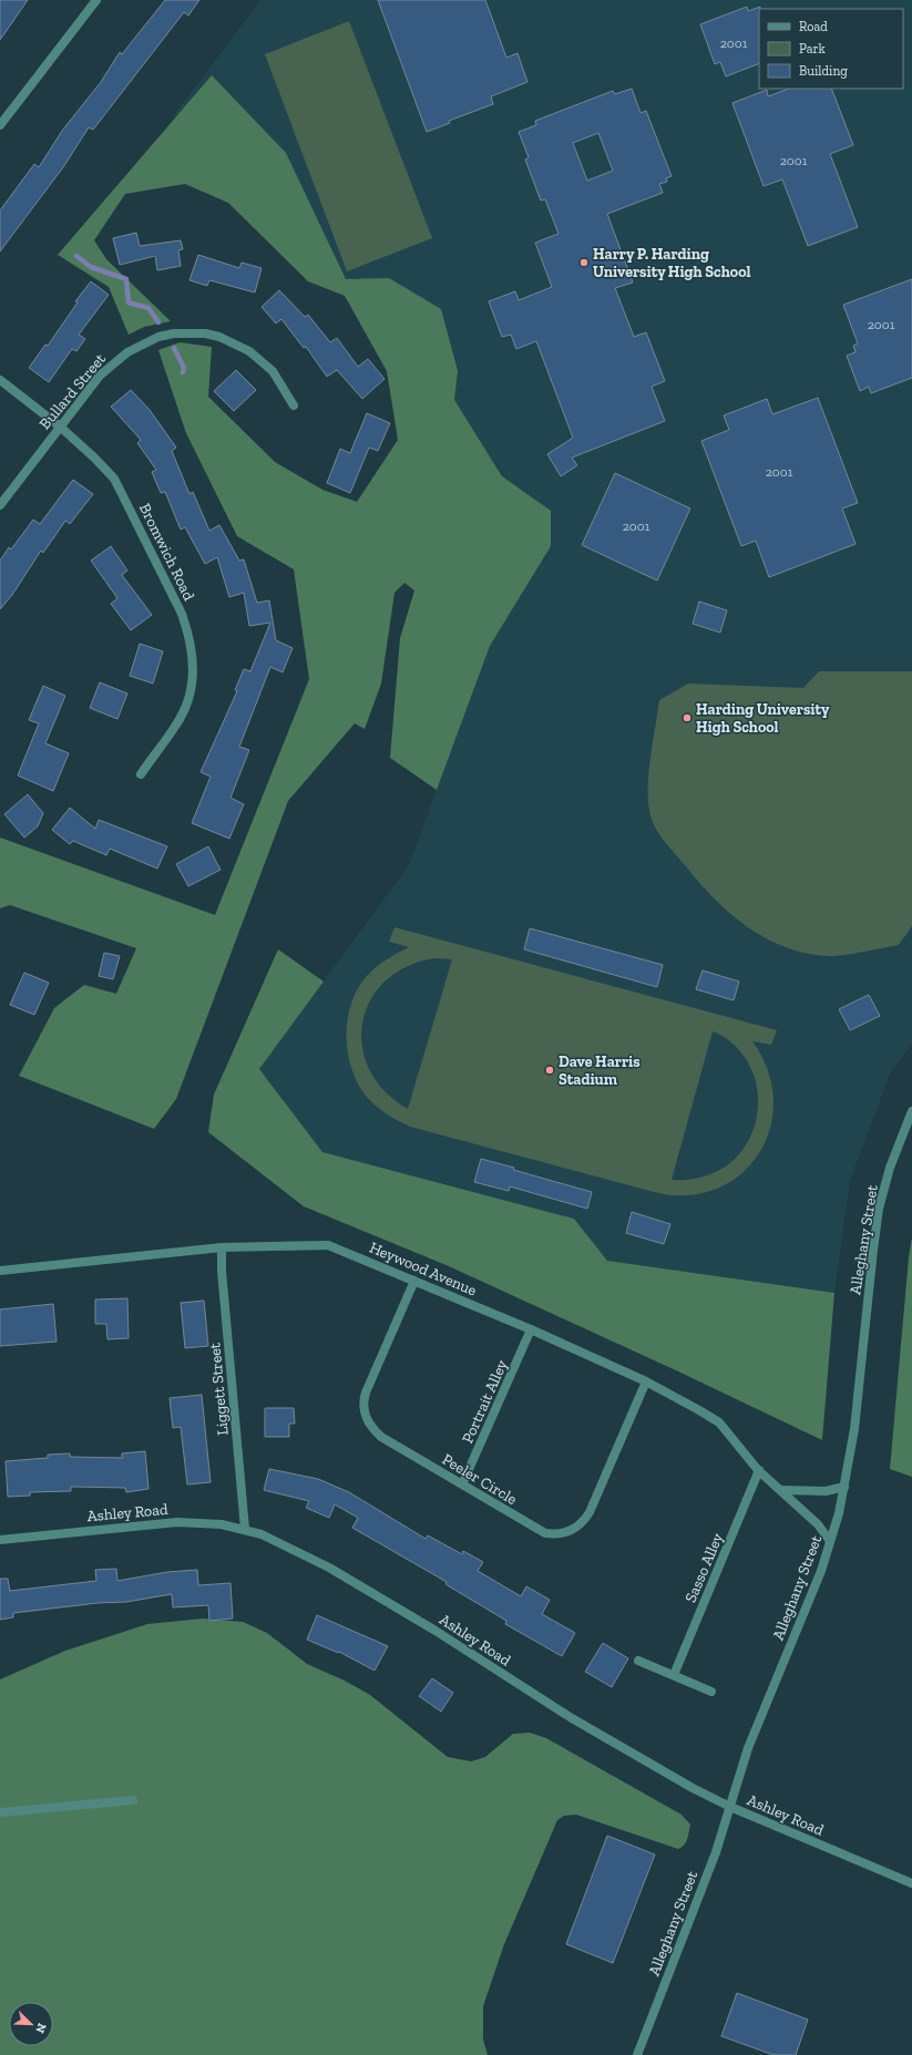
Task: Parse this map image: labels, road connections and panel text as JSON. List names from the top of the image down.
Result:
{
  "streets": {
    "street": [
      "Bullard Street",
      "Bromwich Road",
      "Alleghany Street",
      "Heywood Avenue",
      "Liggett Street",
      "Portrait Alley",
      "Peeler Circle",
      "Ashley Road",
      "Sasso Alley"
    ]
  },
  "crossings": [
    ["Bullard Street", "Bromwich Road"],
    ["Alleghany Street", "Heywood Avenue"],
    ["Alleghany Street", "Ashley Road"],
    ["Heywood Avenue", "Liggett Street"],
    ["Heywood Avenue", "Portrait Alley"],
    ["Heywood Avenue", "Peeler Circle"],
    ["Heywood Avenue", "Sasso Alley"],
    ["Liggett Street", "Ashley Road"],
    ["Portrait Alley", "Peeler Circle"]
  ],
  "places": ["Harry P. Harding University High School", "Harding University High School", "Dave Harris Stadium"],
  "house_numbers": [
    "2001",
    "2001",
    "2001",
    "2001",
    "2001"
  ],
  "legend": ["Road", "Park", "Building"],
  "north": "bottom right"
}
